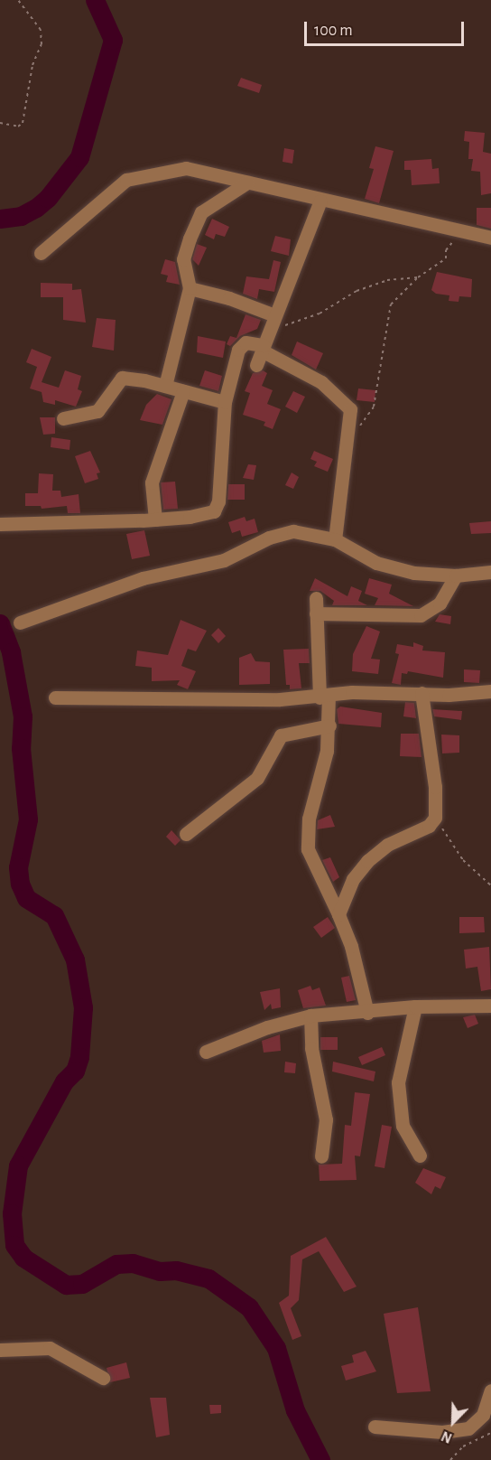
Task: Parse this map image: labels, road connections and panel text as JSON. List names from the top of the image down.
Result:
{
  "scale_bar": "100 m",
  "north": "bottom left"
}
